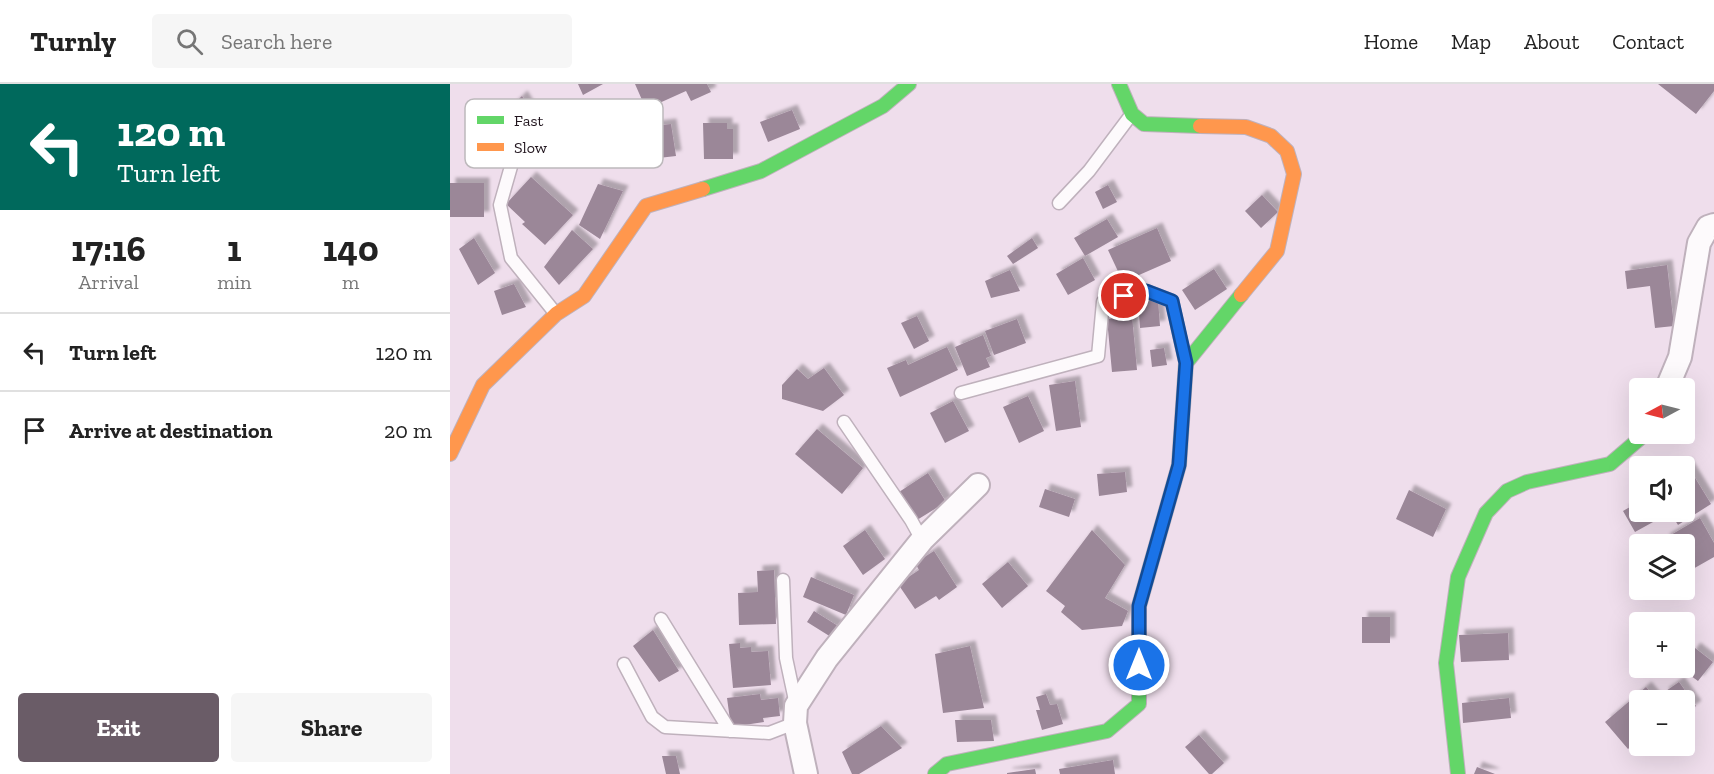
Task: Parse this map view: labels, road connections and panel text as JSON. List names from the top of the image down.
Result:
{
  "legend": ["Fast", "Slow"],
  "north": "left",
  "page": {
    "header": "Turnly",
    "search": "Search here",
    "nav": [
      "Home",
      "Map",
      "About",
      "Contact"
    ],
    "turn": ["120 m", "Turn left"],
    "eta": [
      "17:16",
      "Arrival",
      "1",
      "min",
      "140",
      "m"
    ],
    "list": [
      {
        "name": "Turn left",
        "value": "120 m"
      },
      {
        "name": "Arrive at destination",
        "value": "20 m"
      }
    ],
    "map_buttons": ["+", "−"],
    "buttons": ["Exit", "Share"]
  }
}
